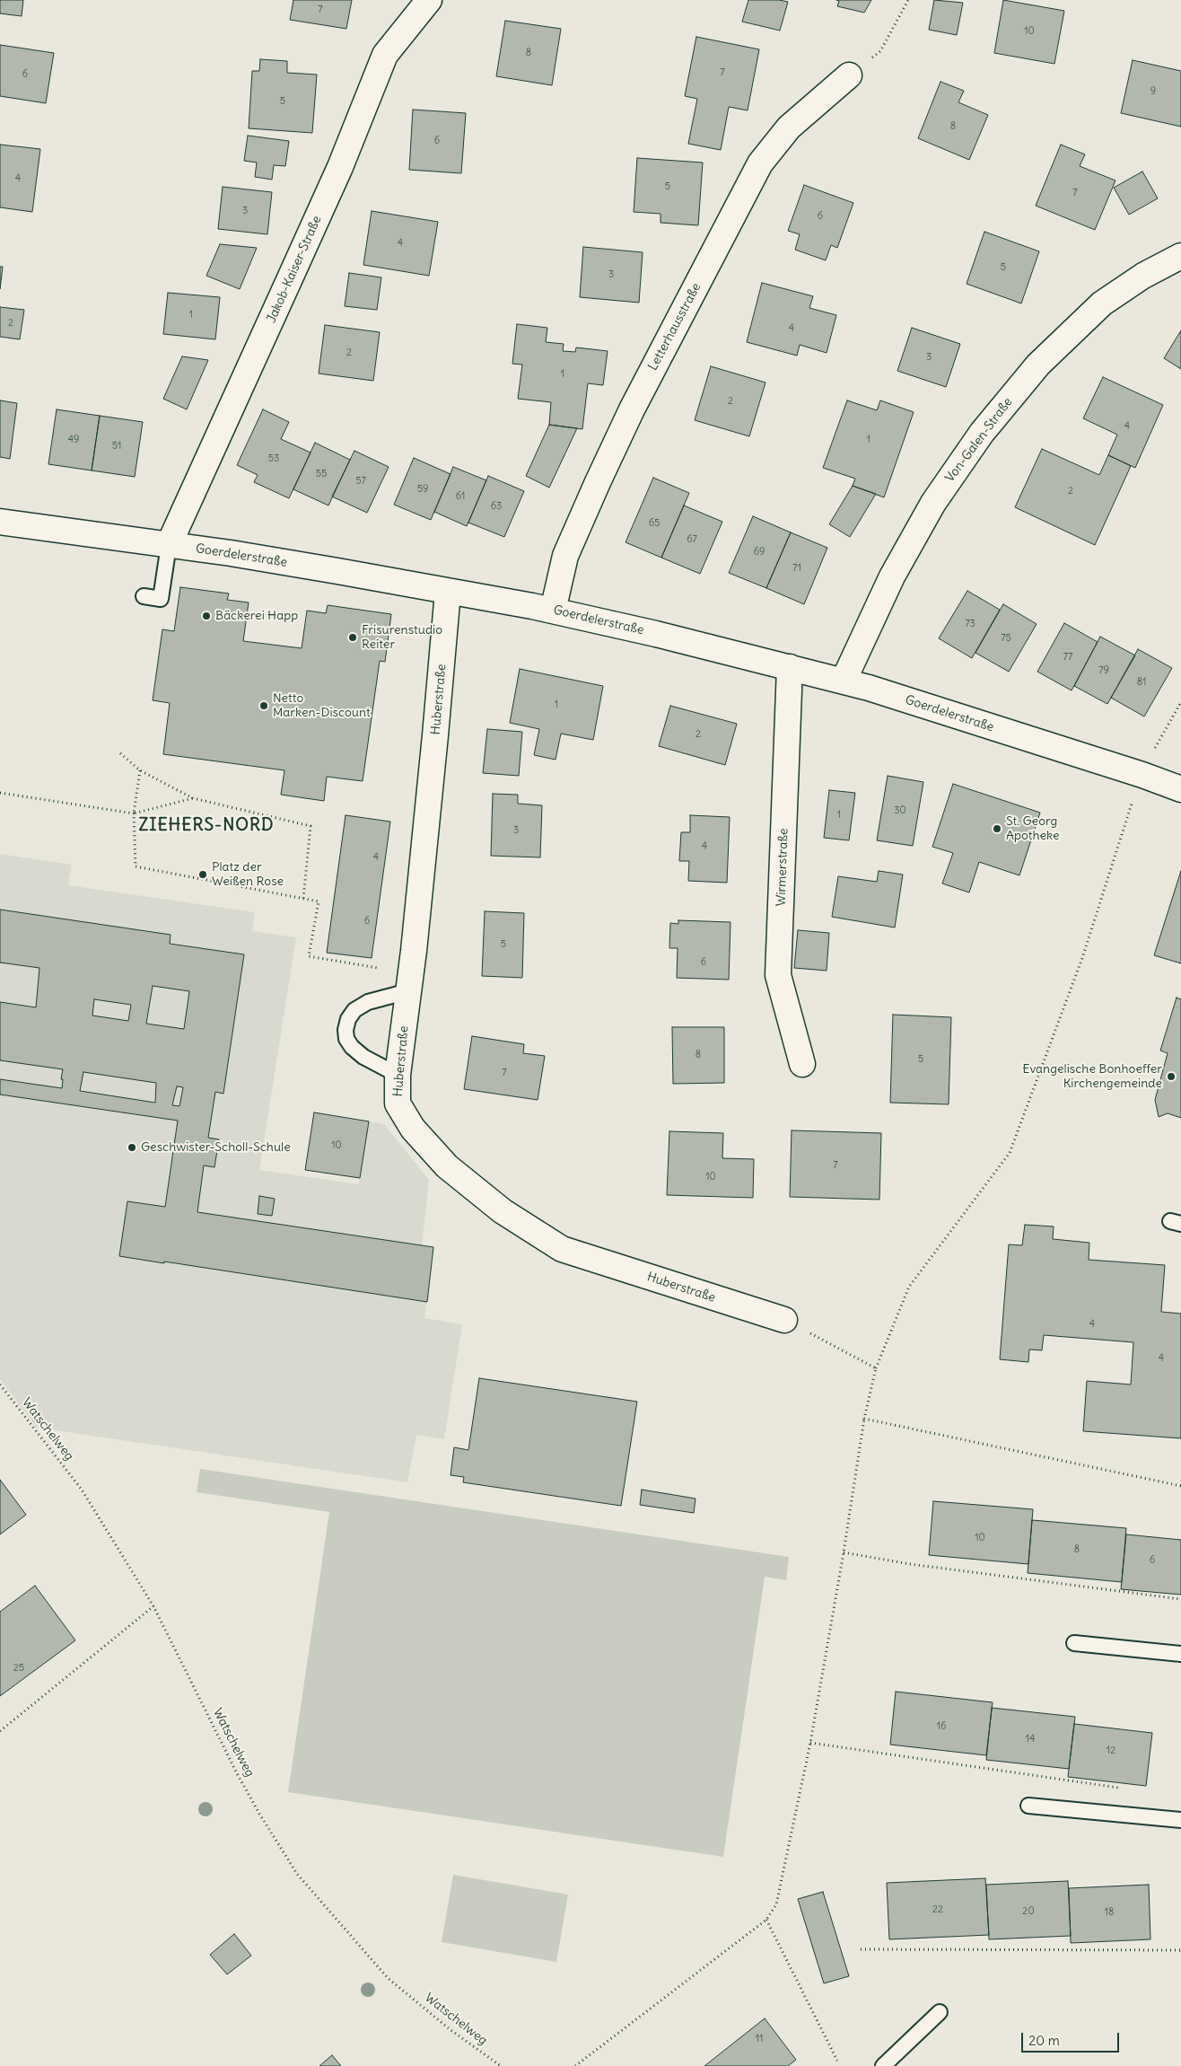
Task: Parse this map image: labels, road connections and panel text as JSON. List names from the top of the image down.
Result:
{
  "streets": {
    "street": [
      "Jakob-Kaiser-Straße",
      "Letterhausstraße",
      "Von-Galen-Straße",
      "Goerdelerstraße",
      "Huberstraße",
      "Wirmerstraße"
    ],
    "path": ["Watschelweg"]
  },
  "crossings": [
    ["Jakob-Kaiser-Straße", "Goerdelerstraße"],
    ["Letterhausstraße", "Goerdelerstraße"],
    ["Von-Galen-Straße", "Goerdelerstraße"],
    ["Goerdelerstraße", "Huberstraße"],
    ["Goerdelerstraße", "Wirmerstraße"]
  ],
  "districts": ["ZIEHERS-NORD"],
  "places": [
    "Bäckerei Happ",
    "Frisurenstudio Reiter",
    "Netto Marken-Discount",
    "St. Georg Apotheke",
    "Platz der Weißen Rose",
    "Evangelische Bonhoeffer Kirchengemeinde",
    "Geschwister-Scholl-Schule"
  ],
  "house_numbers": [
    "7",
    "10",
    "8",
    "7",
    "6",
    "9",
    "5",
    "8",
    "6",
    "4",
    "5",
    "7",
    "3",
    "6",
    "4",
    "5",
    "3",
    "1",
    "2",
    "4",
    "2",
    "3",
    "1",
    "2",
    "4",
    "49",
    "1",
    "51",
    "53",
    "55",
    "57",
    "59",
    "2",
    "61",
    "63",
    "65",
    "67",
    "69",
    "71",
    "73",
    "75",
    "77",
    "79",
    "81",
    "1",
    "2",
    "30",
    "1",
    "3",
    "4",
    "4",
    "6",
    "5",
    "6",
    "8",
    "5",
    "7",
    "10",
    "7",
    "10",
    "4",
    "4",
    "10",
    "8",
    "6",
    "25",
    "16",
    "14",
    "12",
    "22",
    "20",
    "18",
    "11"
  ],
  "scale_bar": "20 m"
}
